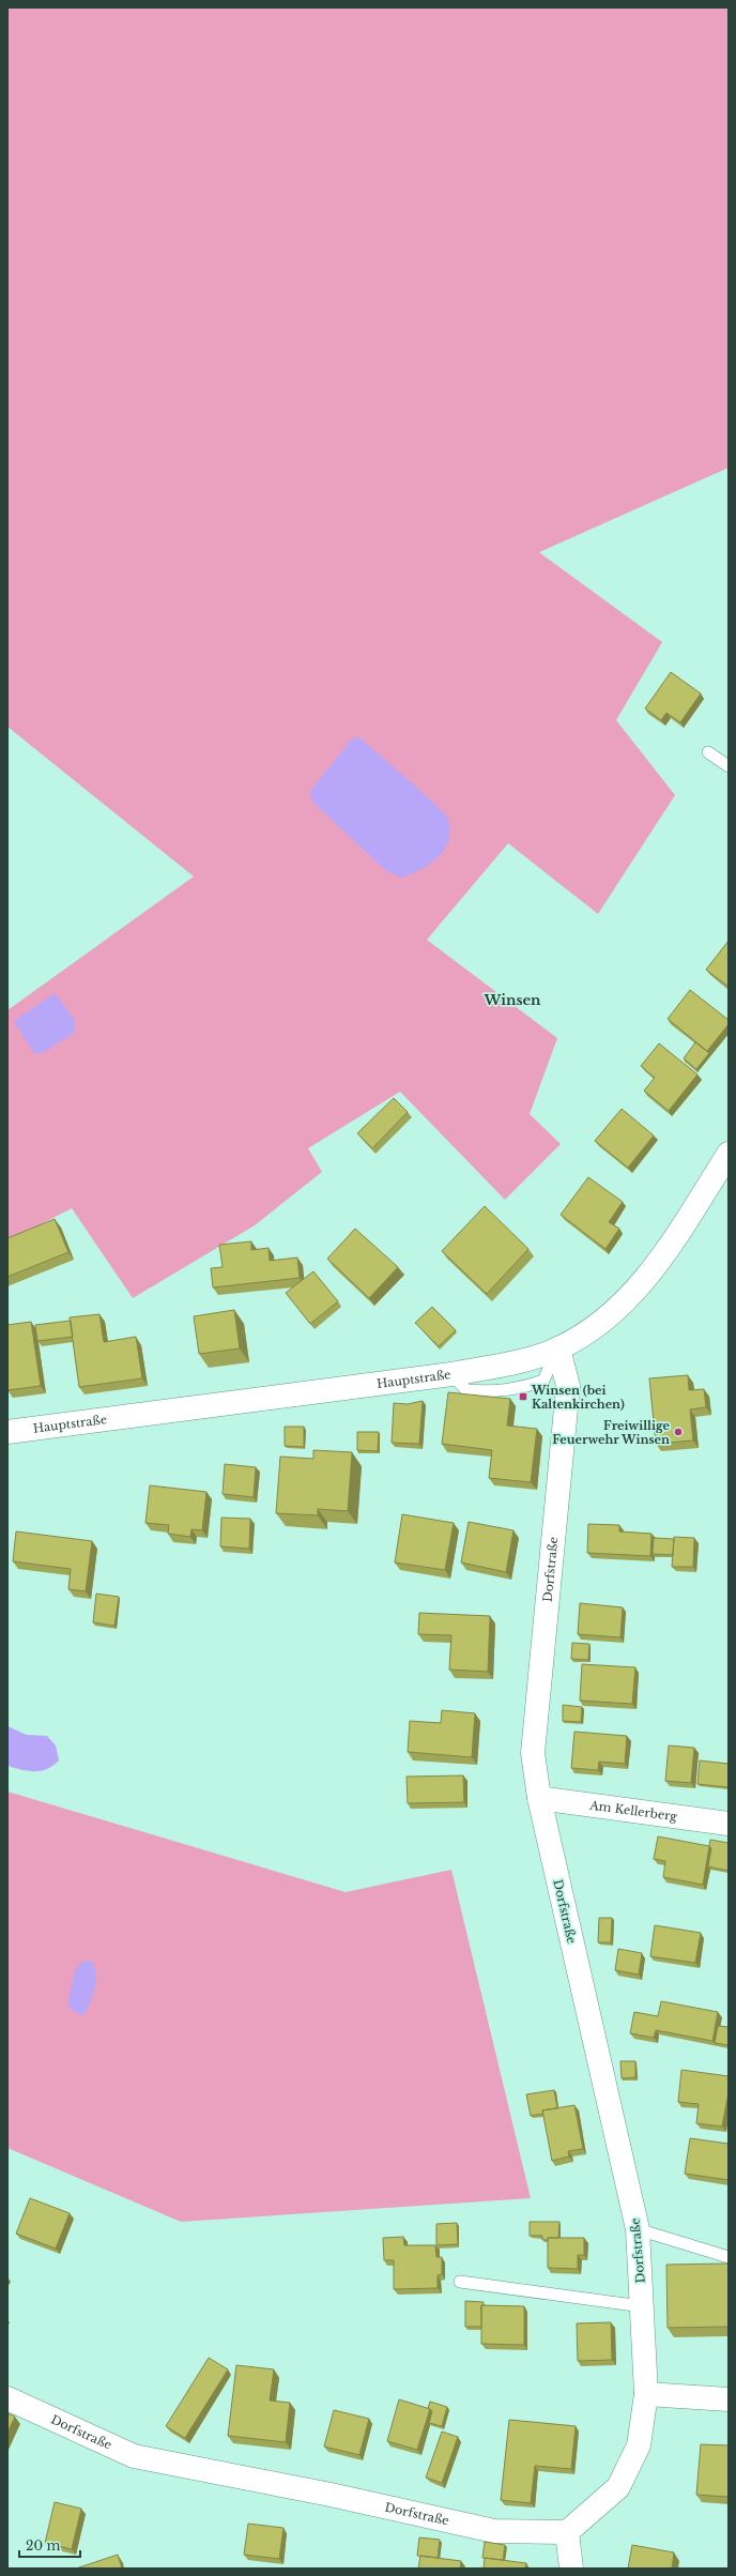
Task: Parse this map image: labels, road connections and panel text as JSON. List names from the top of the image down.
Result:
{
  "streets": {
    "street": ["Hauptstraße", "Dorfstraße", "Am Kellerberg"]
  },
  "crossings": [
    ["Hauptstraße", "Dorfstraße"],
    ["Dorfstraße", "Am Kellerberg"]
  ],
  "districts": ["Winsen"],
  "places": {
    "transit": ["Winsen (bei Kaltenkirchen)"],
    "other": ["Freiwillige Feuerwehr Winsen"]
  },
  "scale_bar": "20 m"
}
